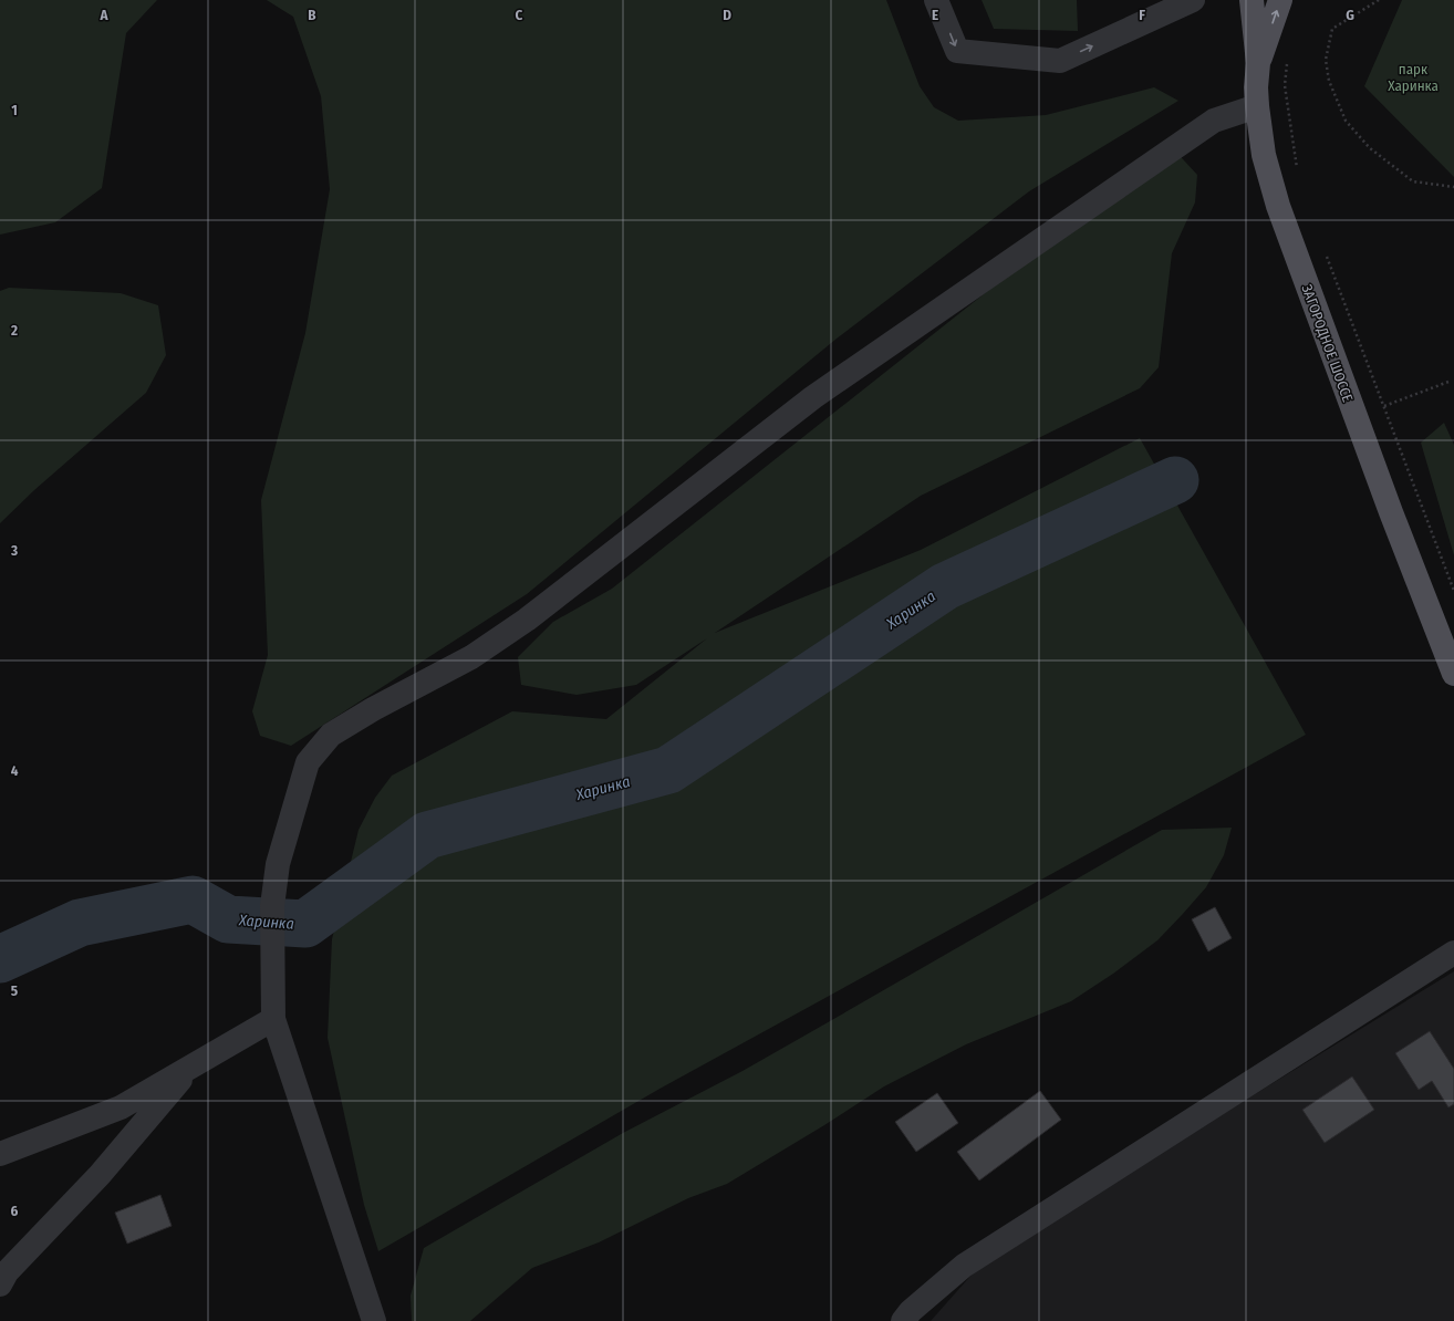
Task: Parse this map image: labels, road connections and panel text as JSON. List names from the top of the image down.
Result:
{
  "streets": {
    "main road": ["ЗАГОРОДНОЕ ШОССЕ"]
  },
  "water": ["Харинка"],
  "parks": ["парк Харинка"],
  "grid": {
    "columns": [
      "A",
      "B",
      "C",
      "D",
      "E",
      "F",
      "G"
    ],
    "rows": [
      "1",
      "2",
      "3",
      "4",
      "5",
      "6"
    ]
  }
}
